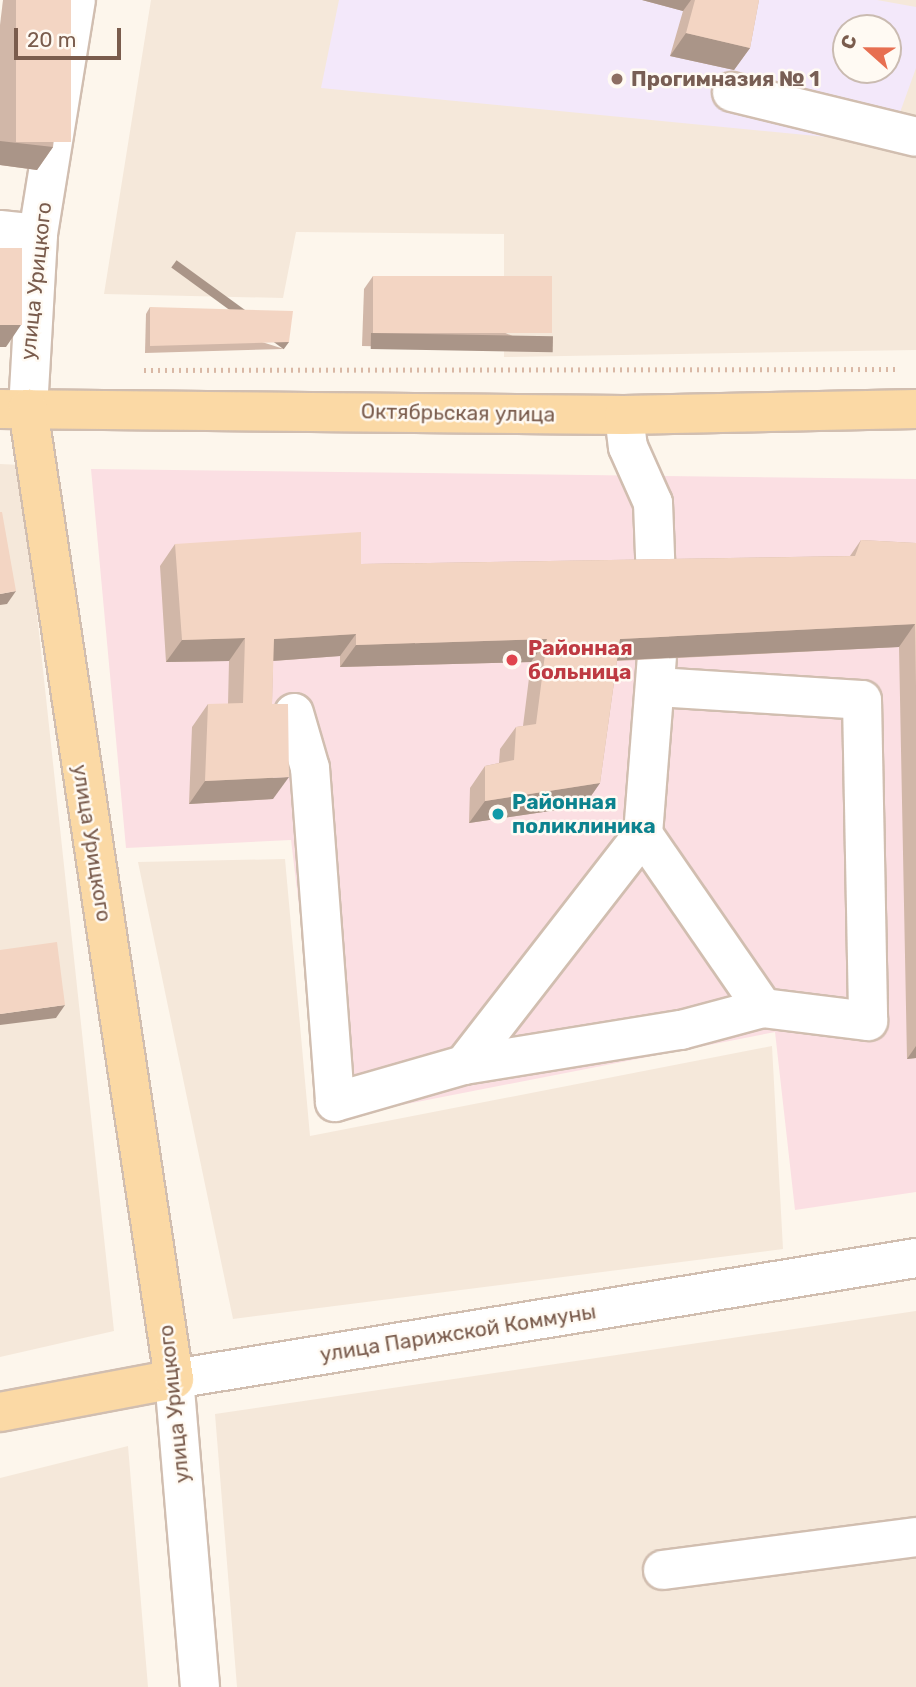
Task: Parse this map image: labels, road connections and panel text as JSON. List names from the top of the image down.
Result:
{
  "streets": {
    "main road": ["улица Урицкого", "Октябрьская улица", "улица Парижской Коммуны"]
  },
  "crossings": [
    ["улица Урицкого", "Октябрьская улица"],
    ["улица Урицкого", "улица Парижской Коммуны"]
  ],
  "places": ["Прогимназия № 1", "Районная больница", "Районная поликлиника"],
  "scale_bar": "20 m",
  "north": "left"
}
